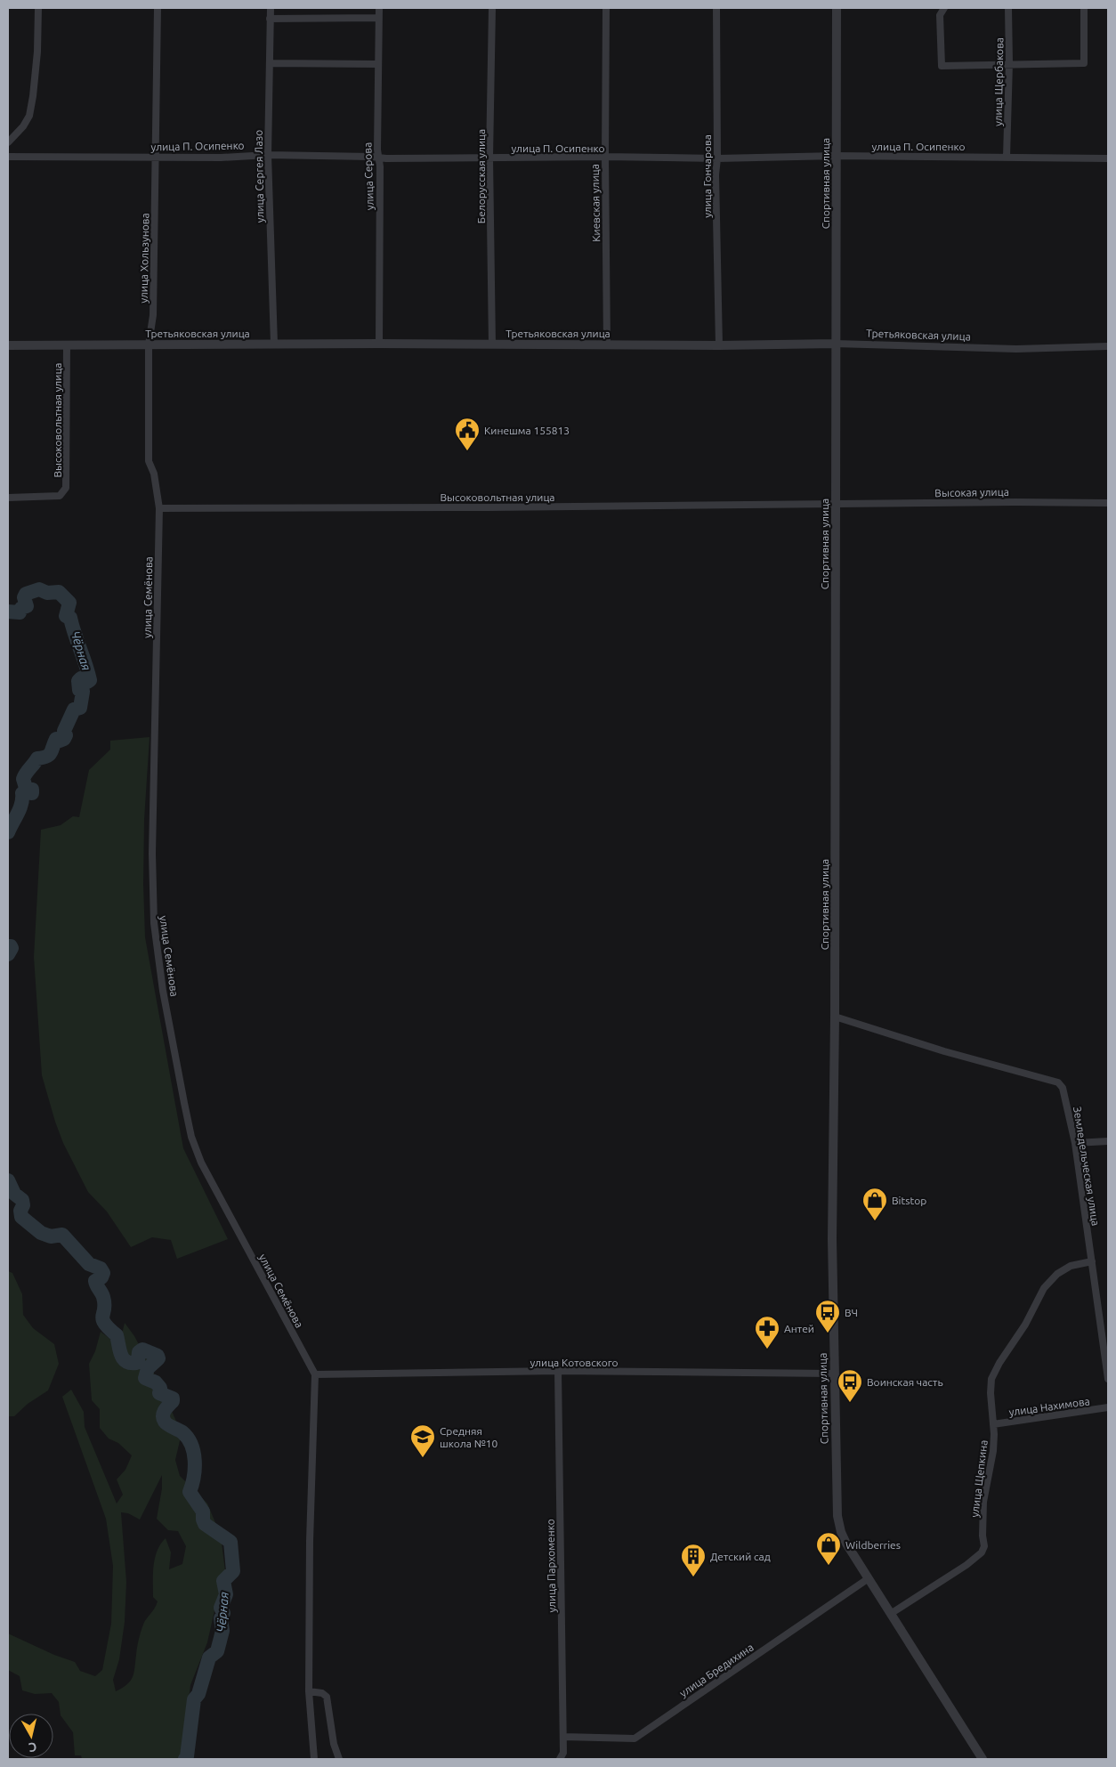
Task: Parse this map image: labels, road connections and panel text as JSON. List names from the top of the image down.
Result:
{
  "streets": {
    "street": [
      "улица Щербакова",
      "улица П. Осипенко",
      "улица Сергея Лазо",
      "улица Серова",
      "Белорусская улица",
      "улица Гончарова",
      "Спортивная улица",
      "Киевская улица",
      "улица Хользунова",
      "Третьяковская улица",
      "Высоковольтная улица",
      "Высокая улица",
      "улица Семёнова",
      "Земледельческая улица",
      "улица Котовского",
      "улица Нахимова",
      "улица Щепкина",
      "улица Пархоменко",
      "улица Бредихина"
    ]
  },
  "crossings": [
    ["улица Щербакова", "улица П. Осипенко"],
    ["улица П. Осипенко", "улица Сергея Лазо"],
    ["улица П. Осипенко", "улица Серова"],
    ["улица П. Осипенко", "Белорусская улица"],
    ["улица П. Осипенко", "улица Гончарова"],
    ["улица П. Осипенко", "Спортивная улица"],
    ["улица П. Осипенко", "Киевская улица"],
    ["улица П. Осипенко", "улица Хользунова"],
    ["улица Сергея Лазо", "Третьяковская улица"],
    ["улица Серова", "Третьяковская улица"],
    ["Белорусская улица", "Третьяковская улица"],
    ["улица Гончарова", "Третьяковская улица"],
    ["Спортивная улица", "Третьяковская улица"],
    ["Спортивная улица", "Высоковольтная улица"],
    ["Спортивная улица", "Высокая улица"],
    ["Спортивная улица", "Земледельческая улица"],
    ["Спортивная улица", "улица Котовского"],
    ["Спортивная улица", "улица Щепкина"],
    ["Спортивная улица", "улица Бредихина"],
    ["Киевская улица", "Третьяковская улица"],
    ["улица Хользунова", "Третьяковская улица"],
    ["улица Хользунова", "Высоковольтная улица"],
    ["улица Хользунова", "улица Семёнова"],
    ["Третьяковская улица", "Высоковольтная улица"],
    ["Высоковольтная улица", "Высокая улица"],
    ["Высоковольтная улица", "улица Семёнова"],
    ["улица Семёнова", "улица Котовского"],
    ["Земледельческая улица", "улица Щепкина"],
    ["улица Котовского", "улица Пархоменко"],
    ["улица Нахимова", "улица Щепкина"],
    ["улица Пархоменко", "улица Бредихина"]
  ],
  "water": ["Чёрная"],
  "places": {
    "public building": ["Кинешма 155813"],
    "shop": ["Bitstop", "Wildberries"],
    "bus stop": ["ВЧ", "Воинская часть"],
    "pharmacy": ["Антей"],
    "school or university": ["Средняя школа №10"],
    "building": ["Детский сад"]
  },
  "north": "bottom"
}
